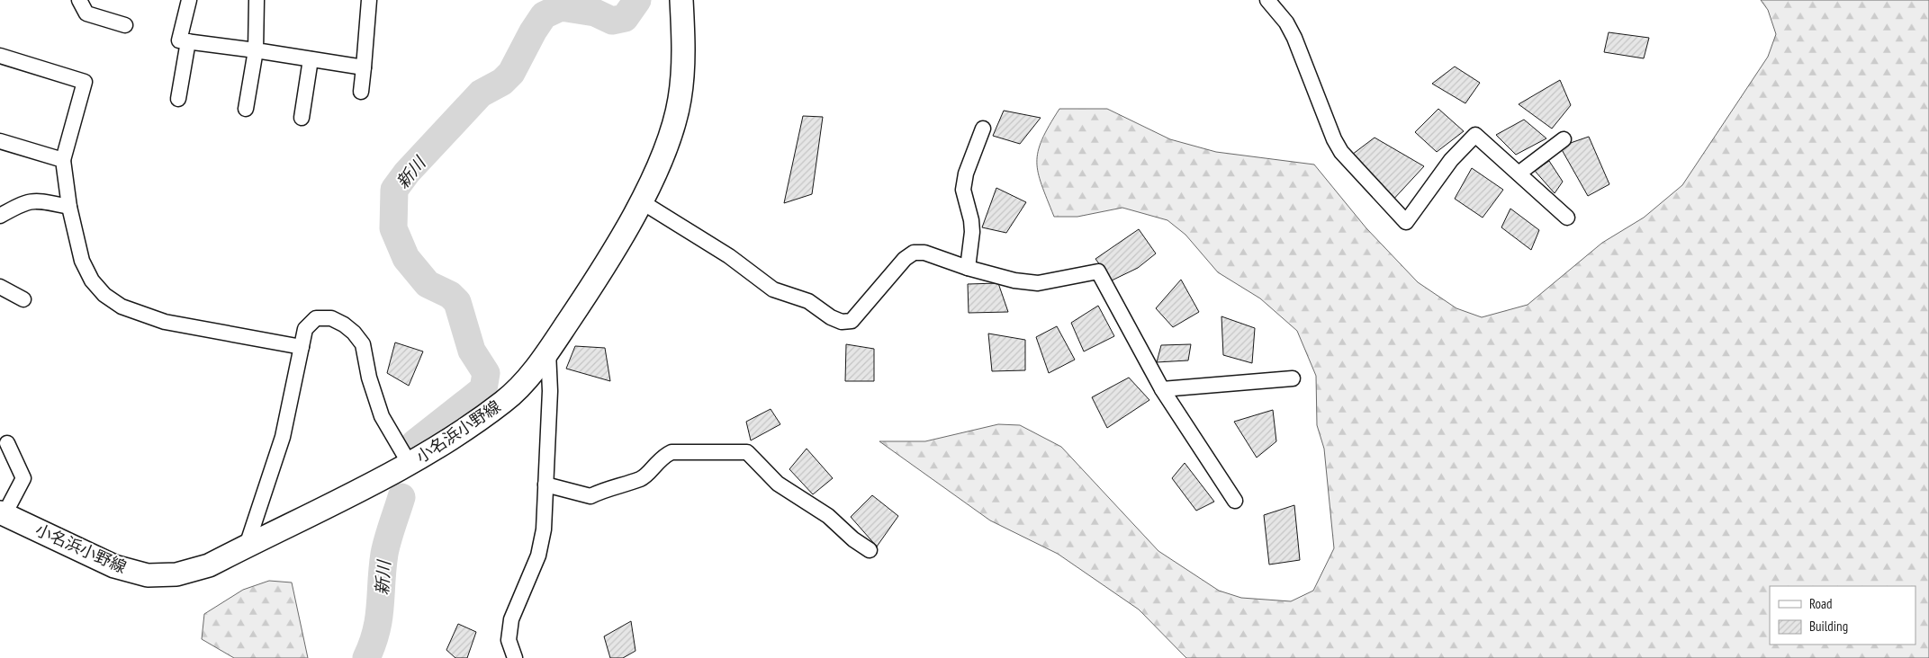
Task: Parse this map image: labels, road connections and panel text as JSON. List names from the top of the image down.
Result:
{
  "streets": {
    "main road": ["小名浜小野線"]
  },
  "water": ["新川"],
  "legend": ["Road", "Building"]
}
